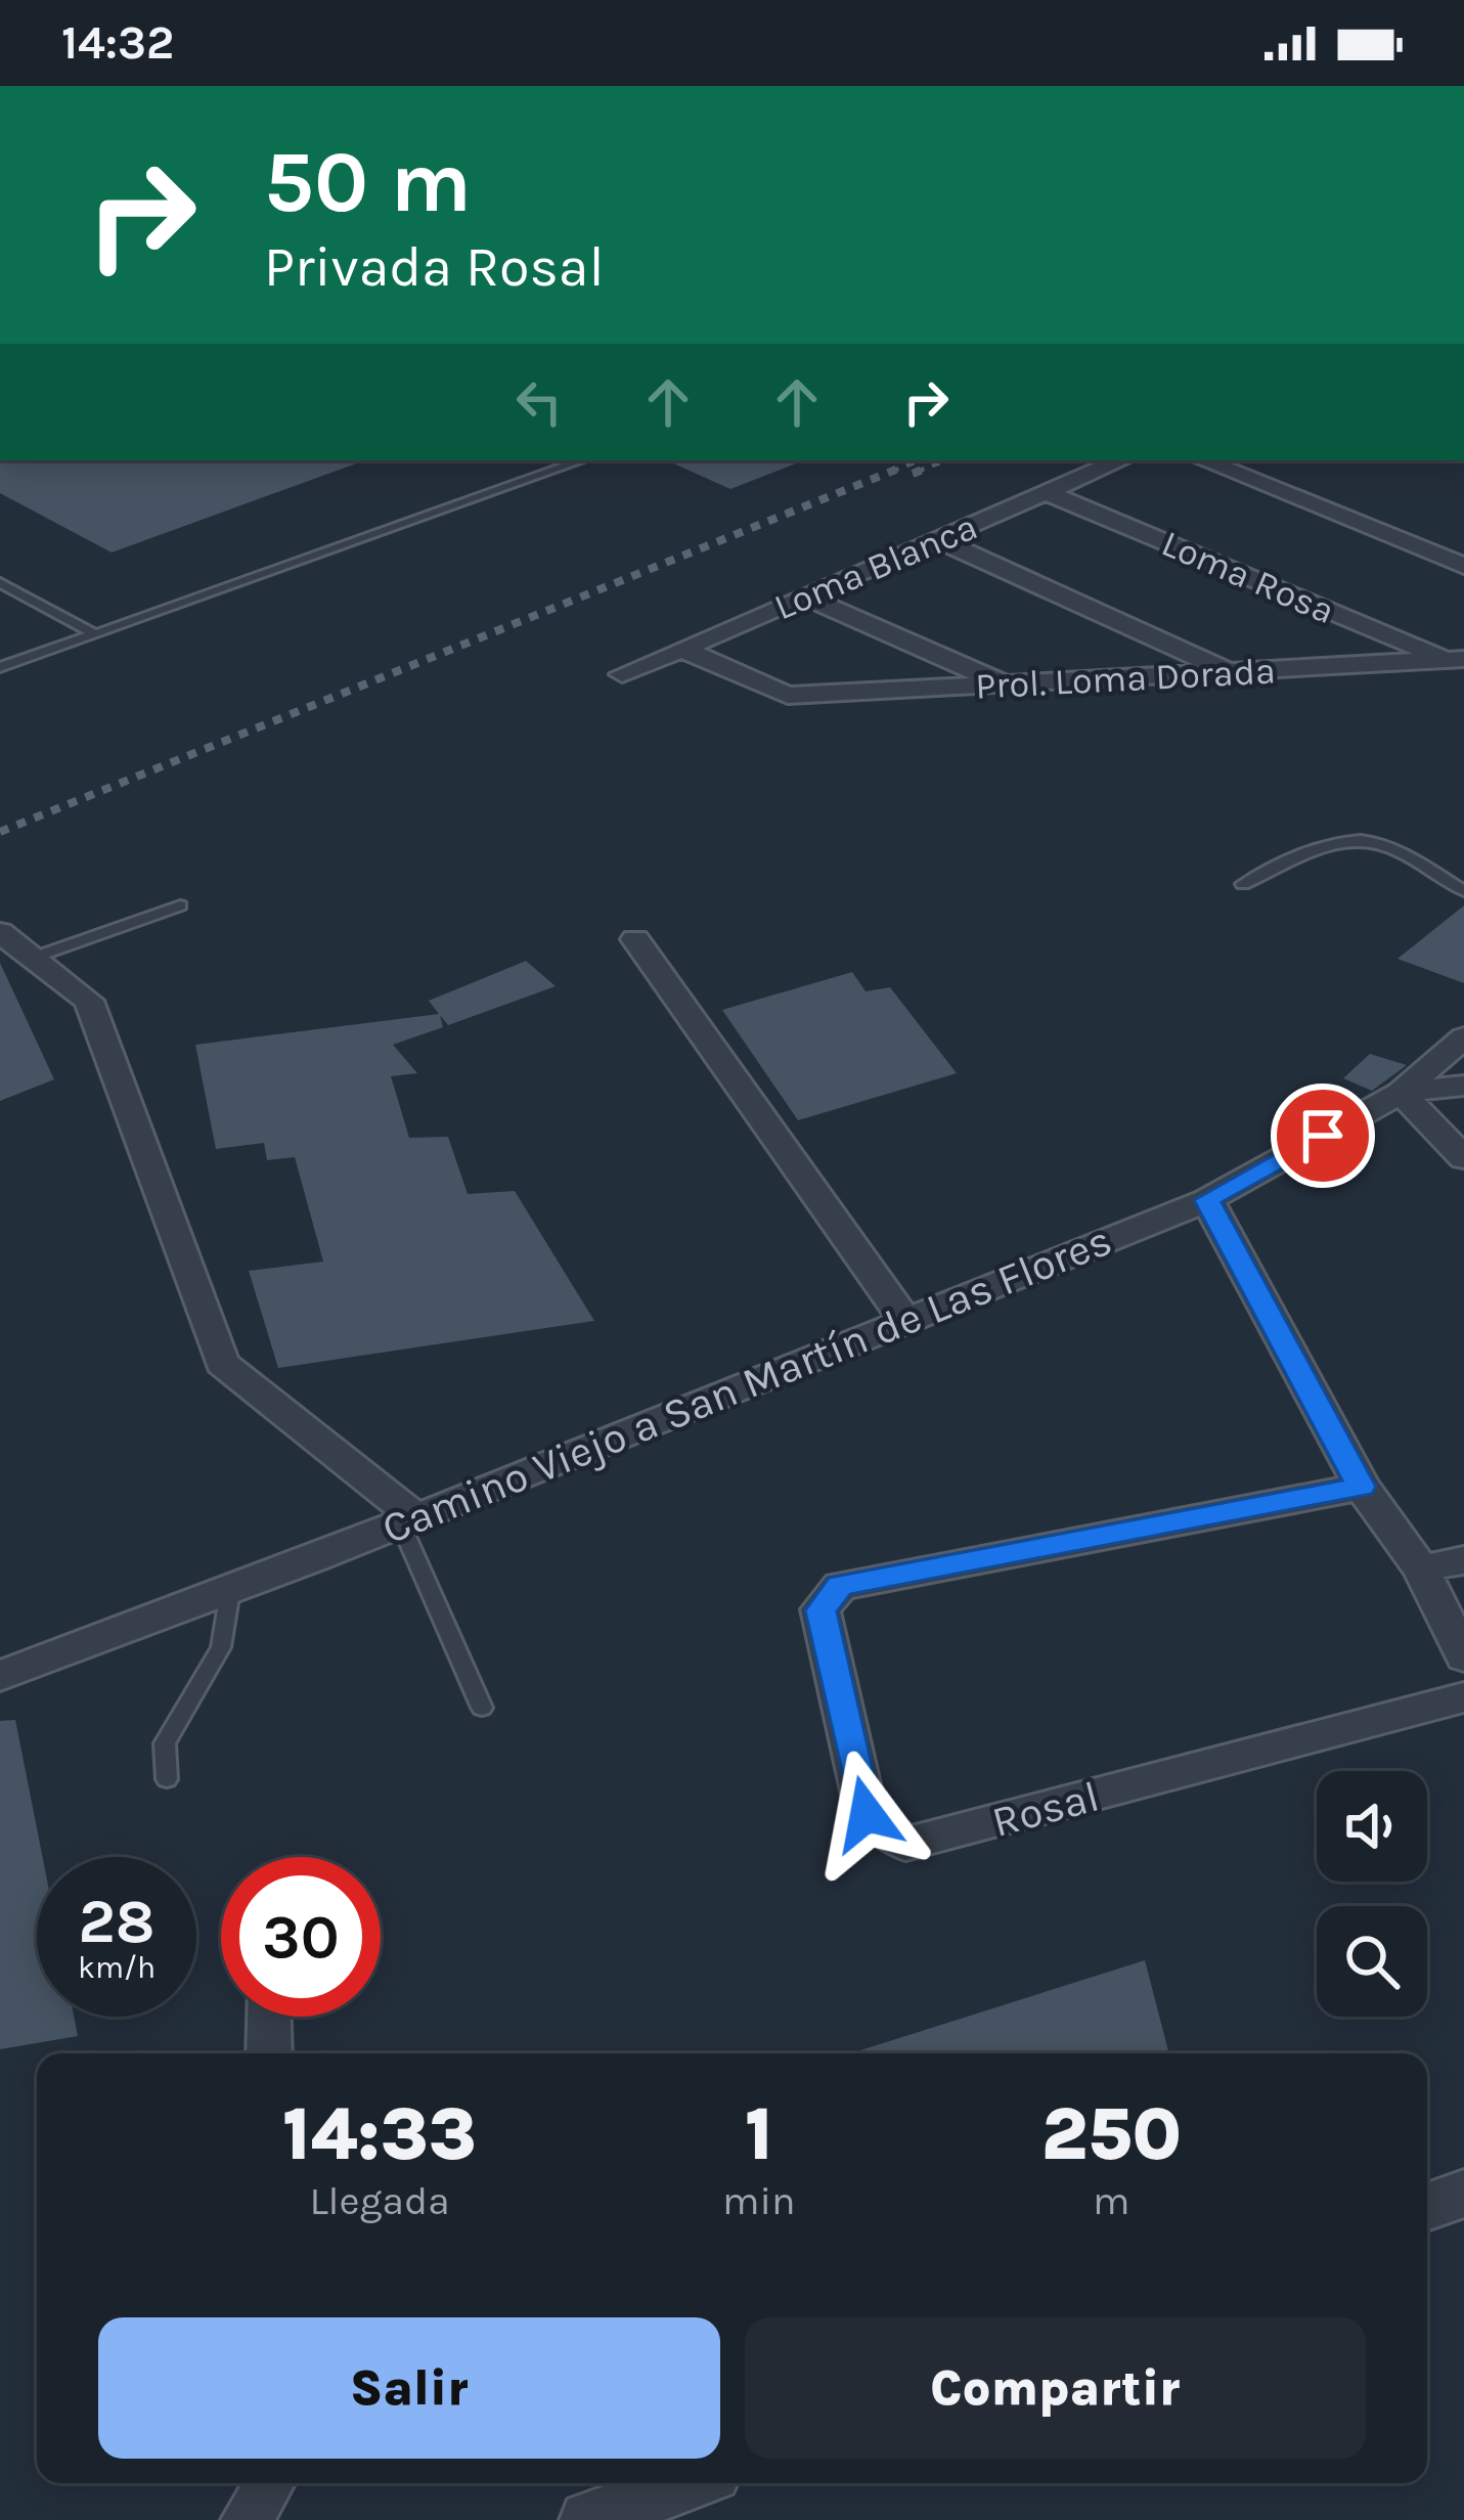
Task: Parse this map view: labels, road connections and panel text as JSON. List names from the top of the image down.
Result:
{
  "streets": {
    "street": [
      "Loma Blanca",
      "Loma Rosa",
      "Prol. Loma Dorada",
      "Camino Viejo a San Martín de Las Flores",
      "Rosal"
    ]
  },
  "crossings": [
    ["Loma Blanca", "Loma Rosa"],
    ["Loma Blanca", "Prol. Loma Dorada"],
    ["Loma Rosa", "Prol. Loma Dorada"]
  ],
  "page": {
    "status": "14:32",
    "turn": ["50 m", "Privada Rosal"],
    "speed": "28 km/h",
    "limit": "30",
    "eta": [
      "14:33",
      "Llegada",
      "1",
      "min",
      "250",
      "m"
    ],
    "buttons": ["Salir", "Compartir"]
  }
}
